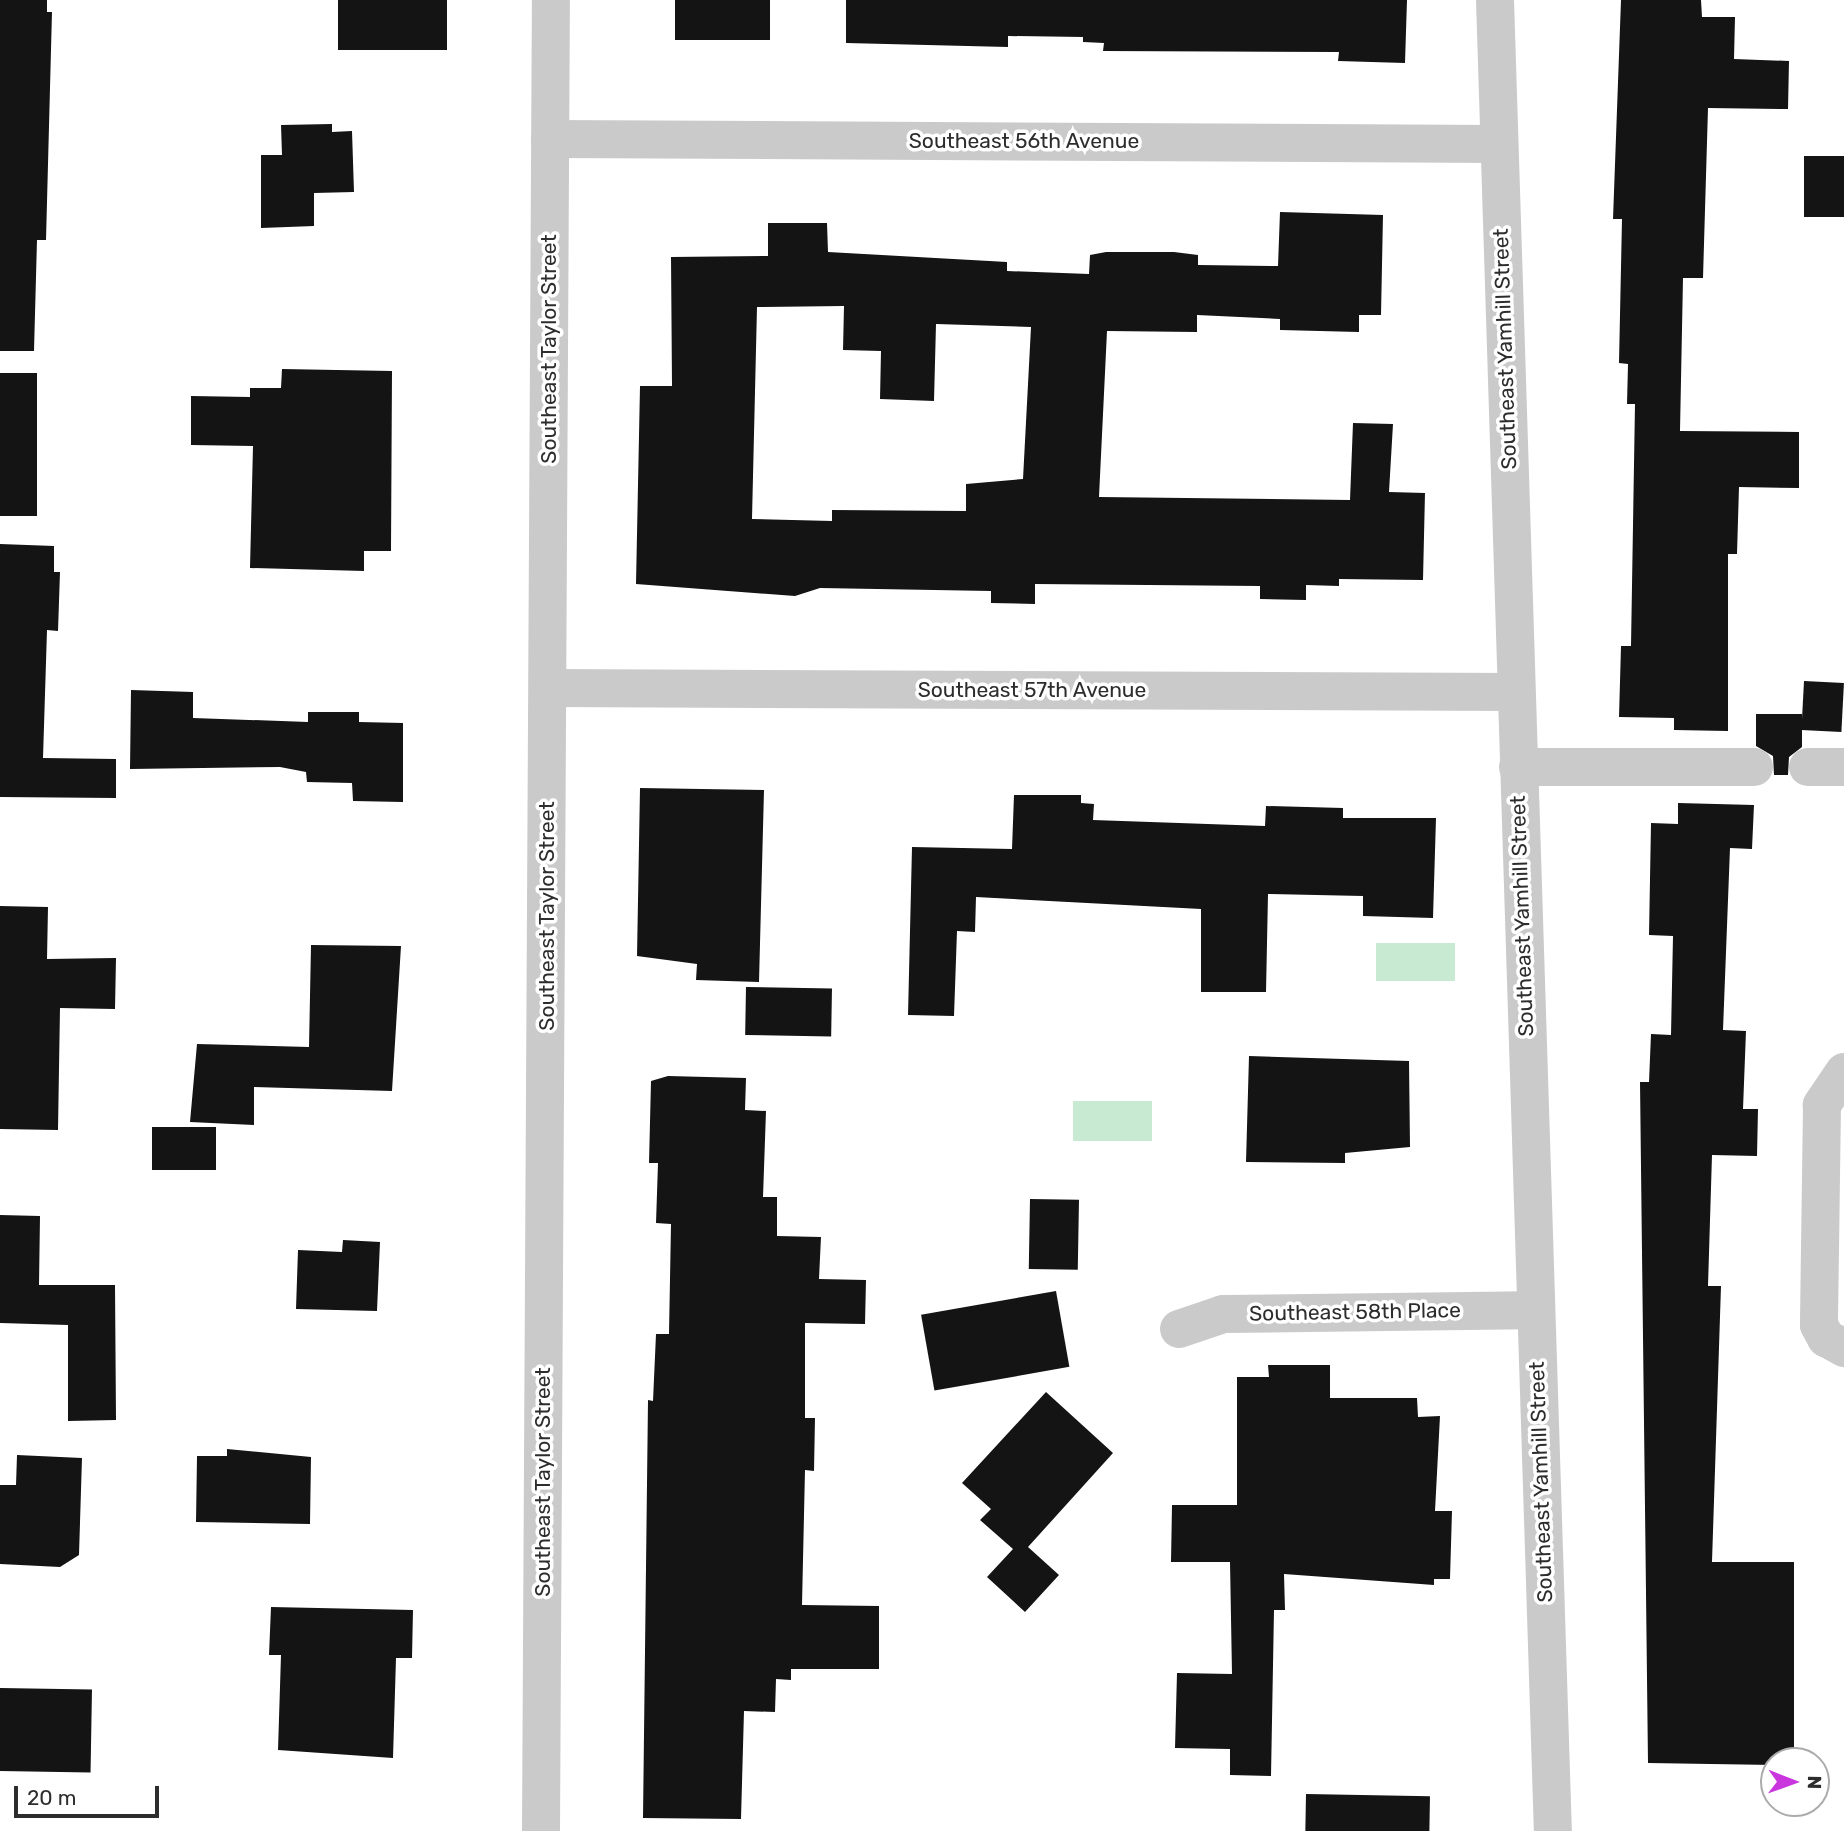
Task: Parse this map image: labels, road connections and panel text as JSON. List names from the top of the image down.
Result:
{
  "streets": {
    "street": [
      "Southeast 56th Avenue",
      "Southeast Taylor Street",
      "Southeast Yamhill Street",
      "Southeast 57th Avenue",
      "Southeast 58th Place"
    ]
  },
  "crossings": [
    ["Southeast 56th Avenue", "Southeast Taylor Street"],
    ["Southeast 56th Avenue", "Southeast Yamhill Street"],
    ["Southeast Taylor Street", "Southeast 57th Avenue"],
    ["Southeast Yamhill Street", "Southeast 57th Avenue"],
    ["Southeast Yamhill Street", "Southeast 58th Place"]
  ],
  "scale_bar": "20 m",
  "north": "right"
}
